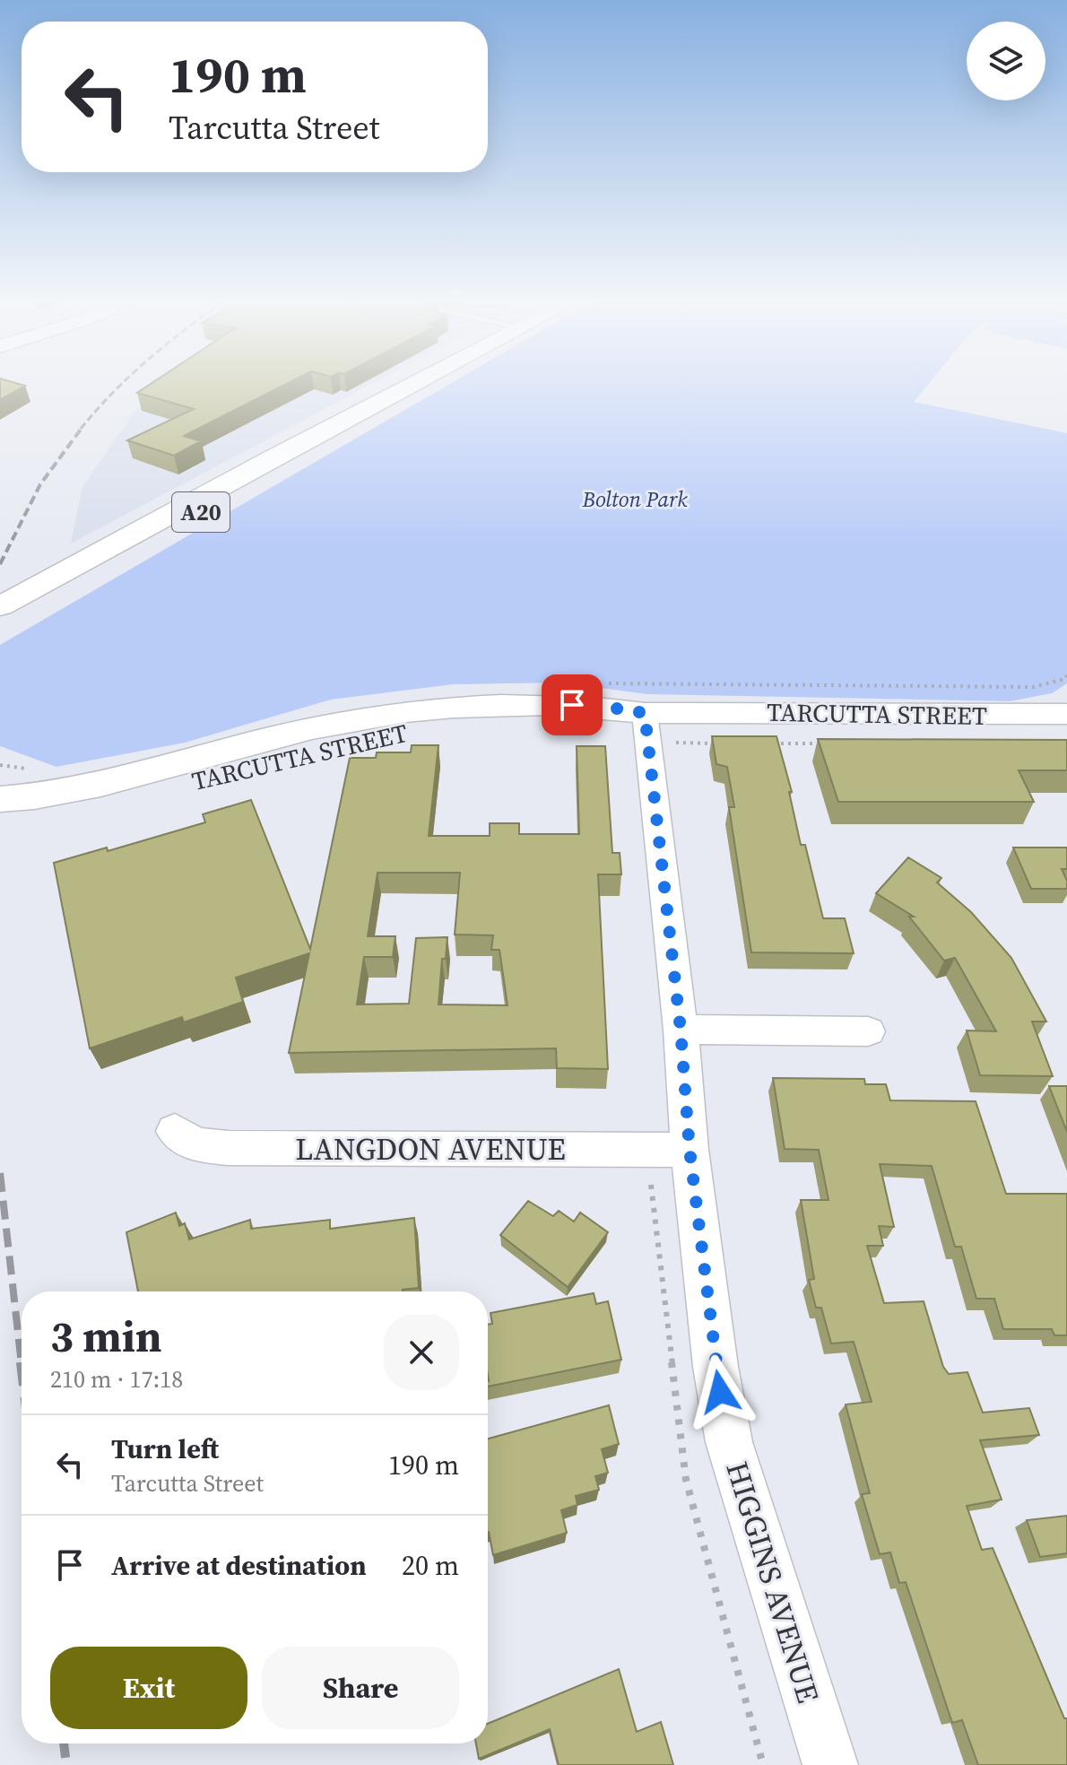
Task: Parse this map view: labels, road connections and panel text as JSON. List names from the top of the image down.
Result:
{
  "streets": {
    "main road": ["A20", "TARCUTTA STREET"],
    "street": ["LANGDON AVENUE", "HIGGINS AVENUE"]
  },
  "crossings": [
    ["TARCUTTA STREET", "HIGGINS AVENUE"],
    ["LANGDON AVENUE", "HIGGINS AVENUE"]
  ],
  "parks": ["Bolton Park"],
  "page": {
    "turn": ["190 m", "Tarcutta Street"],
    "heading": ["3 min", "210 m · 17:18"],
    "list": [
      {
        "name": "Turn left",
        "note": "Tarcutta Street",
        "value": "190 m"
      },
      {
        "name": "Arrive at destination",
        "value": "20 m"
      }
    ],
    "buttons": ["Exit", "Share"]
  }
}
